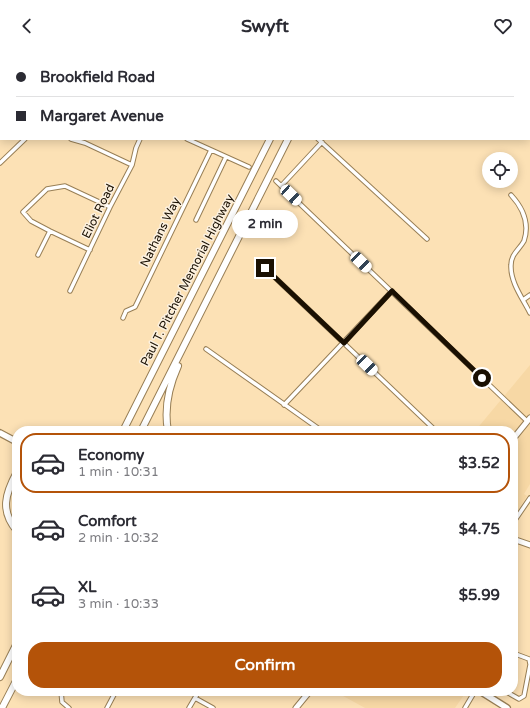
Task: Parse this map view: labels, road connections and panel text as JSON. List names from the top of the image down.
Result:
{
  "streets": {
    "highway": ["Paul T. Pitcher Memorial Highway"],
    "street": ["Eliot Road", "Nathans Way"]
  },
  "page": {
    "header": "Swyft",
    "banner": ["Brookfield Road", "Margaret Avenue"],
    "bubble": "2 min",
    "list": [
      {
        "name": "Economy",
        "note": "1 min · 10:31",
        "value": "$3.52"
      },
      {
        "name": "Comfort",
        "note": "2 min · 10:32",
        "value": "$4.75"
      },
      {
        "name": "XL",
        "note": "3 min · 10:33",
        "value": "$5.99"
      }
    ],
    "buttons": "Confirm"
  }
}
